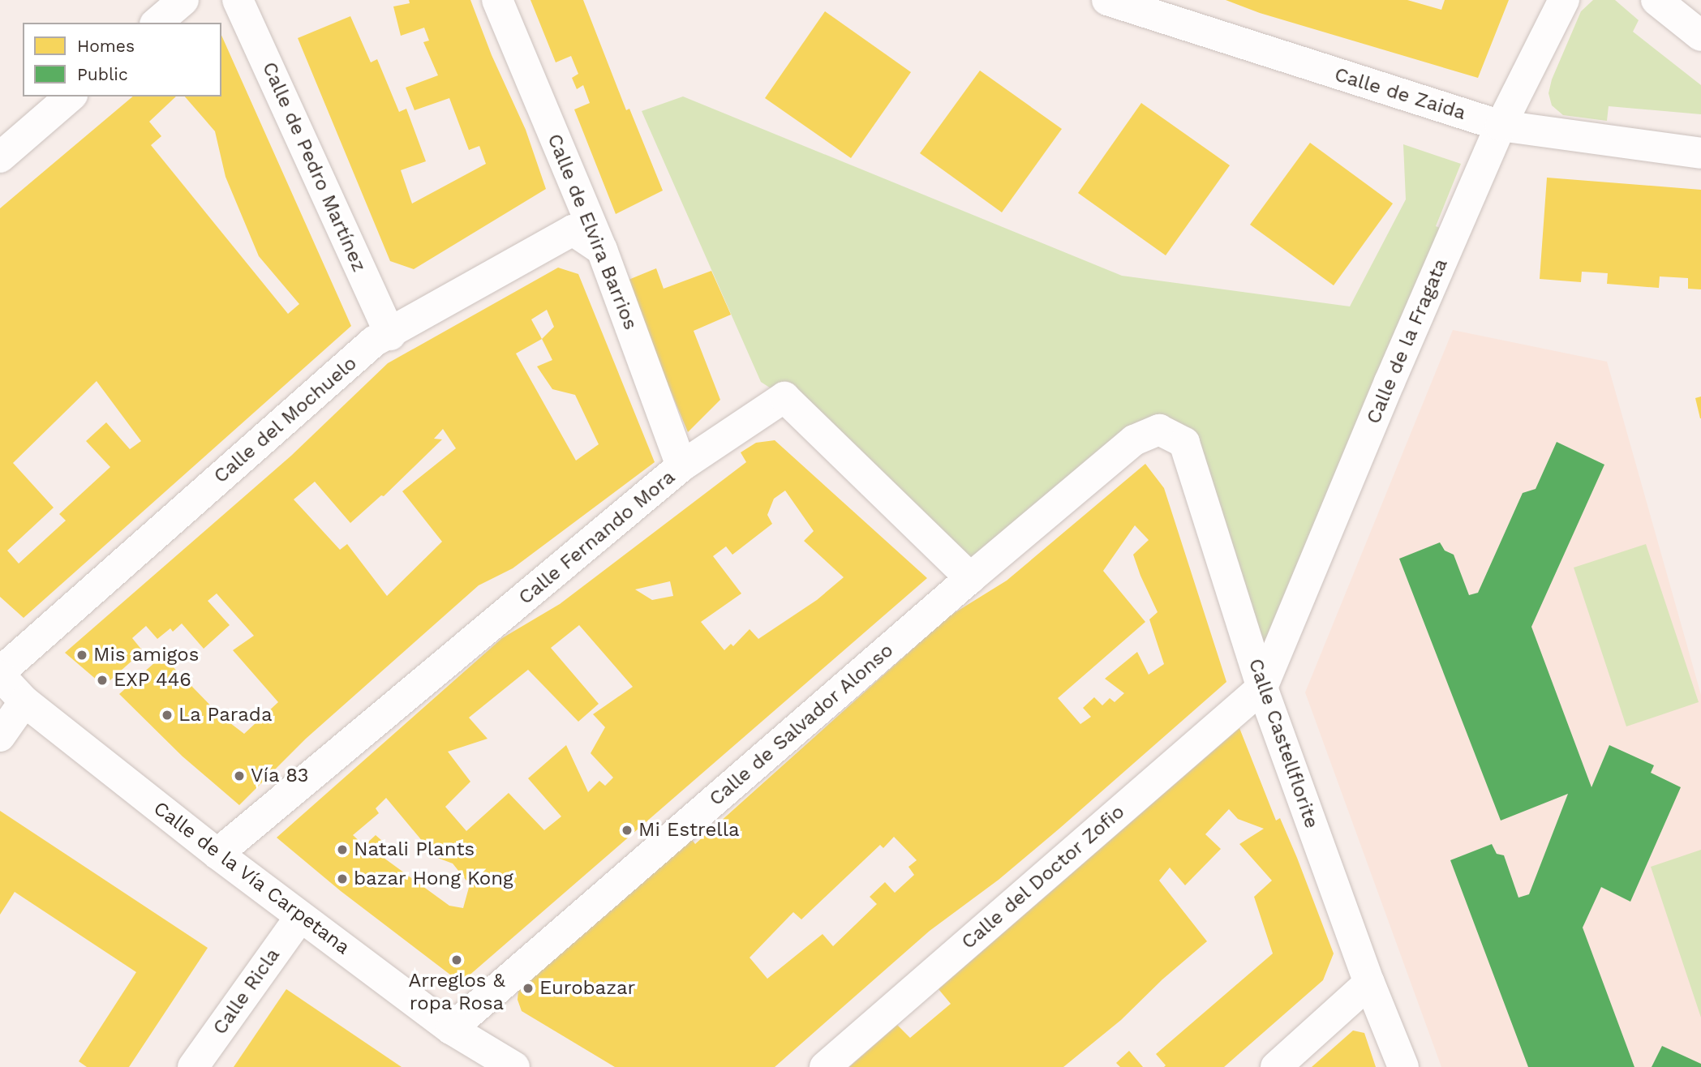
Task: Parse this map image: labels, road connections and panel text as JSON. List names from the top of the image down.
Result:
{
  "streets": {
    "street": [
      "Calle de Zaida",
      "Calle de Pedro Martínez",
      "Calle de Elvira Barrios",
      "Calle de la Fragata",
      "Calle del Mochuelo",
      "Calle Fernando Mora",
      "Calle de Salvador Alonso",
      "Calle Castellflorite",
      "Calle del Doctor Zofio",
      "Calle de la Vía Carpetana",
      "Calle Ricla"
    ]
  },
  "crossings": [
    ["Calle de Zaida", "Calle de la Fragata"],
    ["Calle de Pedro Martínez", "Calle del Mochuelo"],
    ["Calle de Elvira Barrios", "Calle del Mochuelo"],
    ["Calle de Elvira Barrios", "Calle Fernando Mora"],
    ["Calle de la Fragata", "Calle Castellflorite"],
    ["Calle de la Fragata", "Calle del Doctor Zofio"],
    ["Calle del Mochuelo", "Calle de la Vía Carpetana"],
    ["Calle Fernando Mora", "Calle de Salvador Alonso"],
    ["Calle Fernando Mora", "Calle de la Vía Carpetana"],
    ["Calle de Salvador Alonso", "Calle Castellflorite"],
    ["Calle de Salvador Alonso", "Calle de la Vía Carpetana"],
    ["Calle Castellflorite", "Calle del Doctor Zofio"],
    ["Calle de la Vía Carpetana", "Calle Ricla"]
  ],
  "places": [
    "Mis amigos",
    "EXP 446",
    "La Parada",
    "Vía 83",
    "Mi Estrella",
    "Natali Plants",
    "bazar Hong Kong",
    "Arreglos & ropa Rosa",
    "Eurobazar"
  ],
  "legend": ["Homes", "Public"]
}
